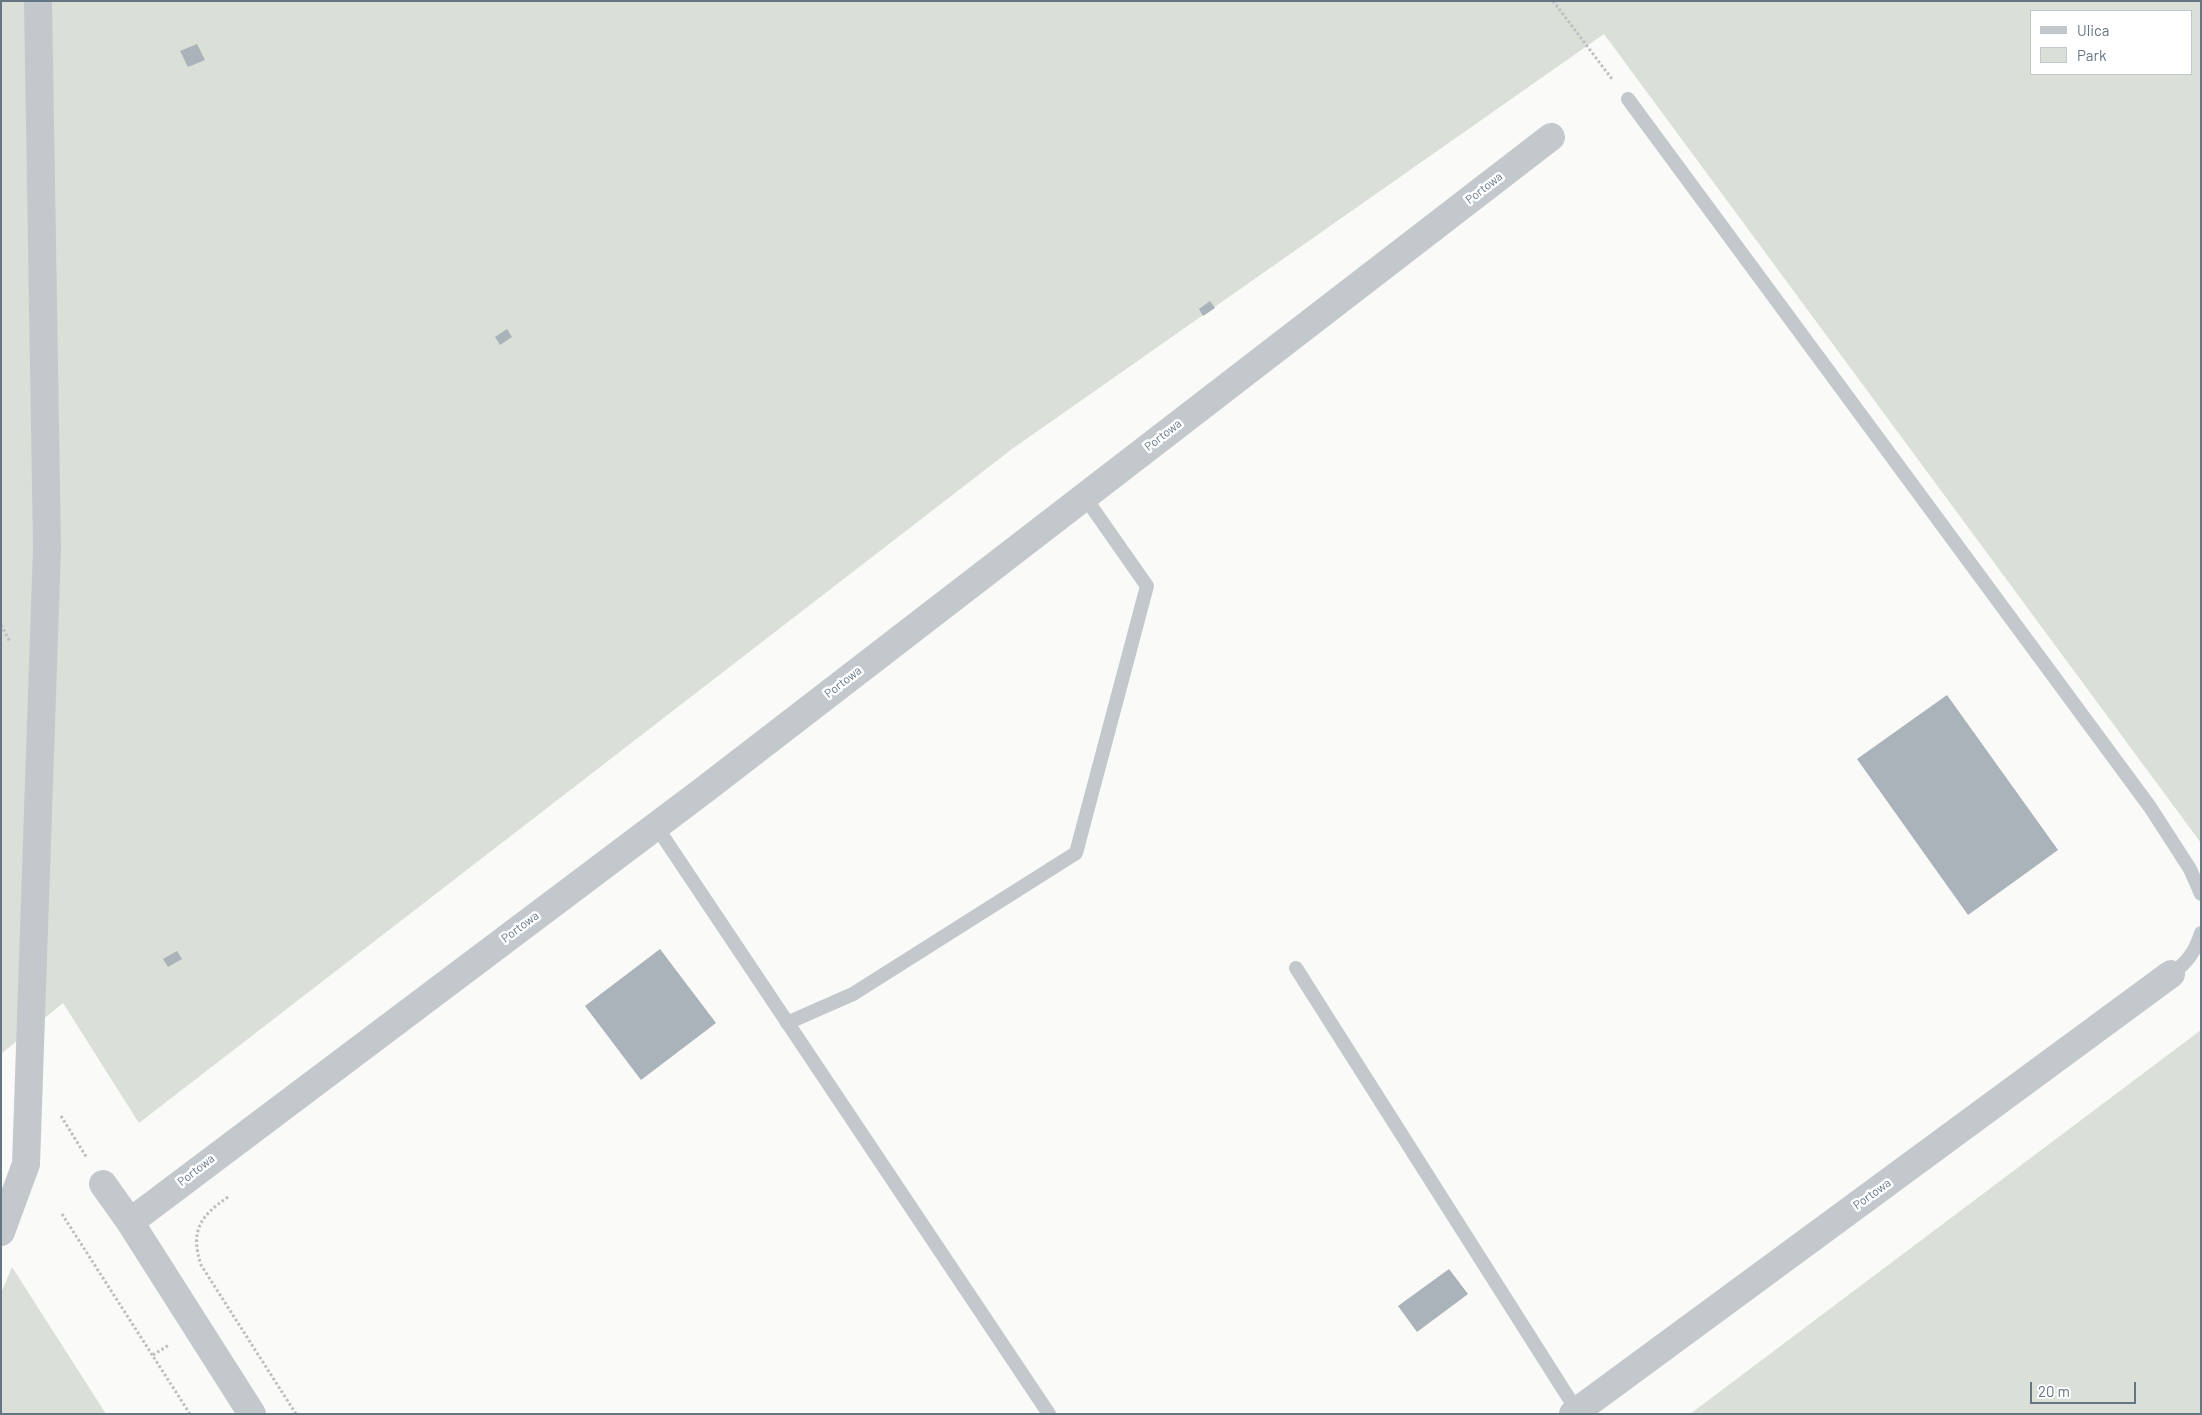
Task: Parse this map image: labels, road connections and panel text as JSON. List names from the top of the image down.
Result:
{
  "streets": {
    "street": ["Portowa"]
  },
  "legend": ["Ulica", "Park"],
  "scale_bar": "20 m"
}
